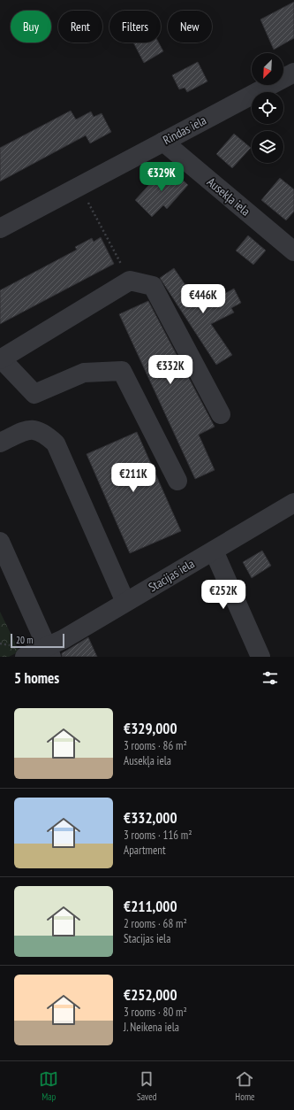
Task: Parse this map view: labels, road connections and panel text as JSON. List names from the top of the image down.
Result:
{
  "streets": {
    "street": ["Rindas iela", "Ausekļa iela", "Stacijas iela"]
  },
  "crossings": [
    ["Rindas iela", "Ausekļa iela"]
  ],
  "scale_bar": "20 m",
  "north": "bottom left",
  "page": {
    "chip": [
      "Buy",
      "Rent",
      "Filters",
      "New"
    ],
    "price": [
      "€329K",
      "€446K",
      "€332K",
      "€211K",
      "€252K"
    ],
    "scale": "20 m",
    "heading": "5 homes",
    "list": [
      {
        "name": "€329,000",
        "note": "3 rooms · 86 m² · Ausekļa iela"
      },
      {
        "name": "€332,000",
        "note": "3 rooms · 116 m² · Apartment"
      },
      {
        "name": "€211,000",
        "note": "2 rooms · 68 m² · Stacijas iela"
      },
      {
        "name": "€252,000",
        "note": "3 rooms · 80 m² · J. Neikena iela"
      }
    ],
    "tabs": ["Map", "Saved", "Home"]
  }
}
